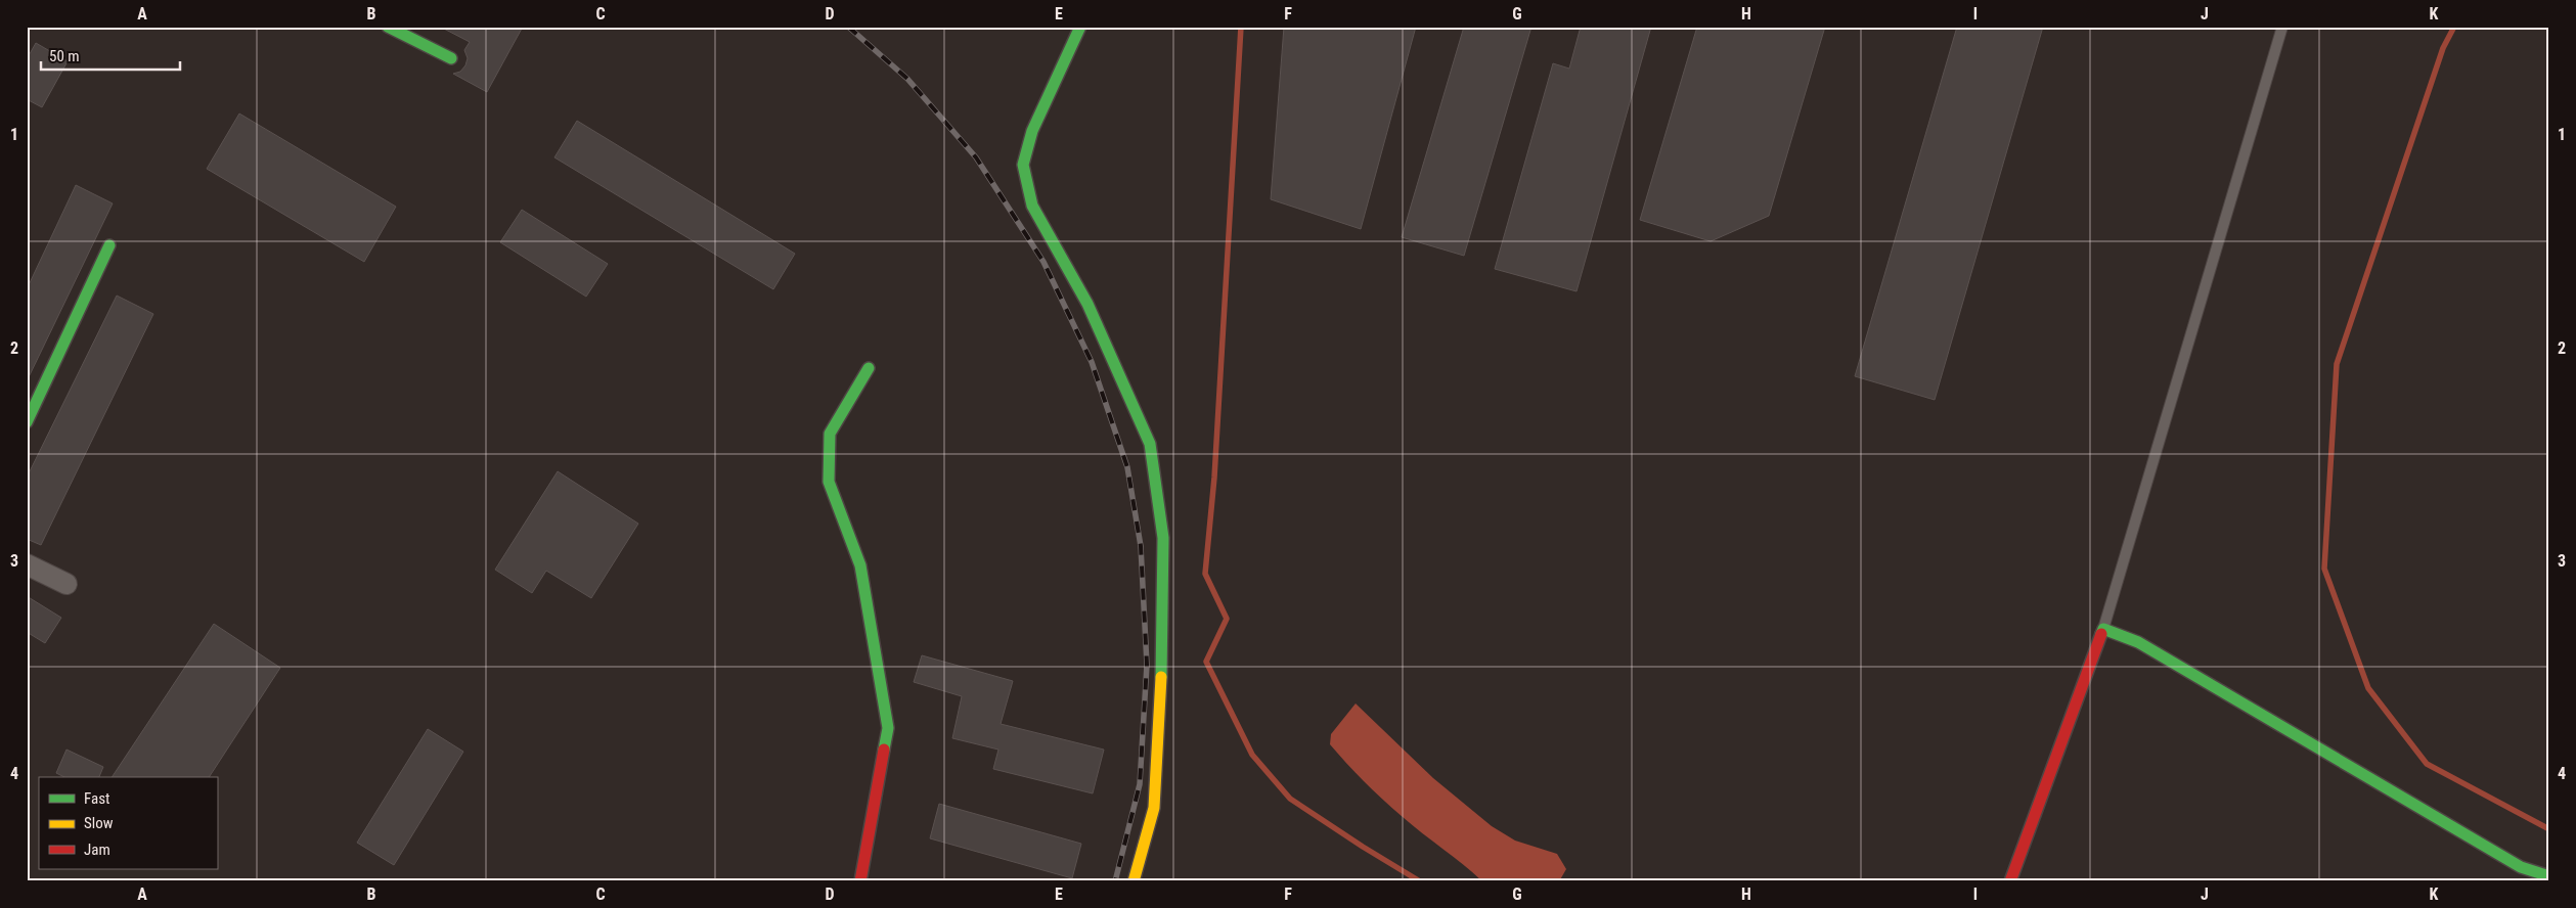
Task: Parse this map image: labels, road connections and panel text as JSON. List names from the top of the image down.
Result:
{
  "legend": ["Fast", "Slow", "Jam"],
  "scale_bar": "50 m",
  "grid": {
    "columns": [
      "A",
      "B",
      "C",
      "D",
      "E",
      "F",
      "G",
      "H",
      "I",
      "J",
      "K"
    ],
    "rows": [
      "1",
      "2",
      "3",
      "4"
    ]
  }
}
